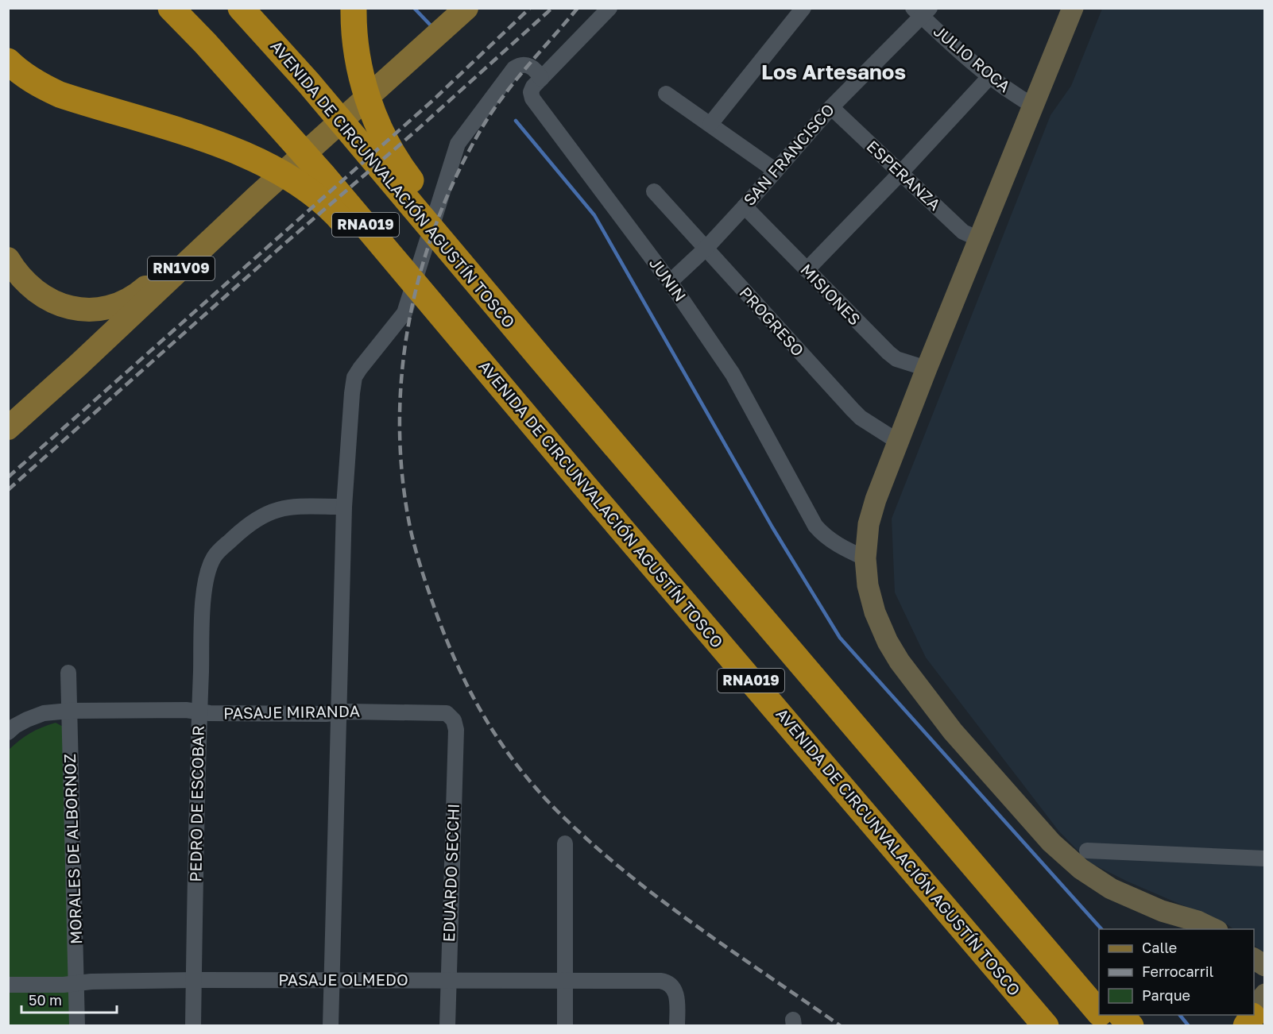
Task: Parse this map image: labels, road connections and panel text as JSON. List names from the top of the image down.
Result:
{
  "streets": {
    "highway": ["AVENIDA DE CIRCUNVALACIÓN AGUSTÍN TOSCO", "RNA019"],
    "main road": ["RN1V09"],
    "street": [
      "JULIO ROCA",
      "SAN FRANCISCO",
      "ESPERANZA",
      "JUNIN",
      "MISIONES",
      "PROGRESO",
      "PASAJE MIRANDA",
      "PEDRO DE ESCOBAR",
      "MORALES DE ALBORNOZ",
      "EDUARDO SECCHI",
      "PASAJE OLMEDO"
    ]
  },
  "crossings": [
    ["JULIO ROCA", "SAN FRANCISCO"],
    ["SAN FRANCISCO", "ESPERANZA"],
    ["SAN FRANCISCO", "JUNIN"],
    ["SAN FRANCISCO", "MISIONES"],
    ["SAN FRANCISCO", "PROGRESO"],
    ["AVENIDA DE CIRCUNVALACIÓN AGUSTÍN TOSCO", "RNA019"],
    ["PASAJE MIRANDA", "PEDRO DE ESCOBAR"],
    ["PASAJE MIRANDA", "MORALES DE ALBORNOZ"],
    ["PASAJE MIRANDA", "EDUARDO SECCHI"],
    ["PEDRO DE ESCOBAR", "PASAJE OLMEDO"],
    ["MORALES DE ALBORNOZ", "PASAJE OLMEDO"],
    ["EDUARDO SECCHI", "PASAJE OLMEDO"]
  ],
  "districts": ["Los Artesanos"],
  "legend": ["Calle", "Ferrocarril", "Parque"],
  "scale_bar": "50 m"
}
